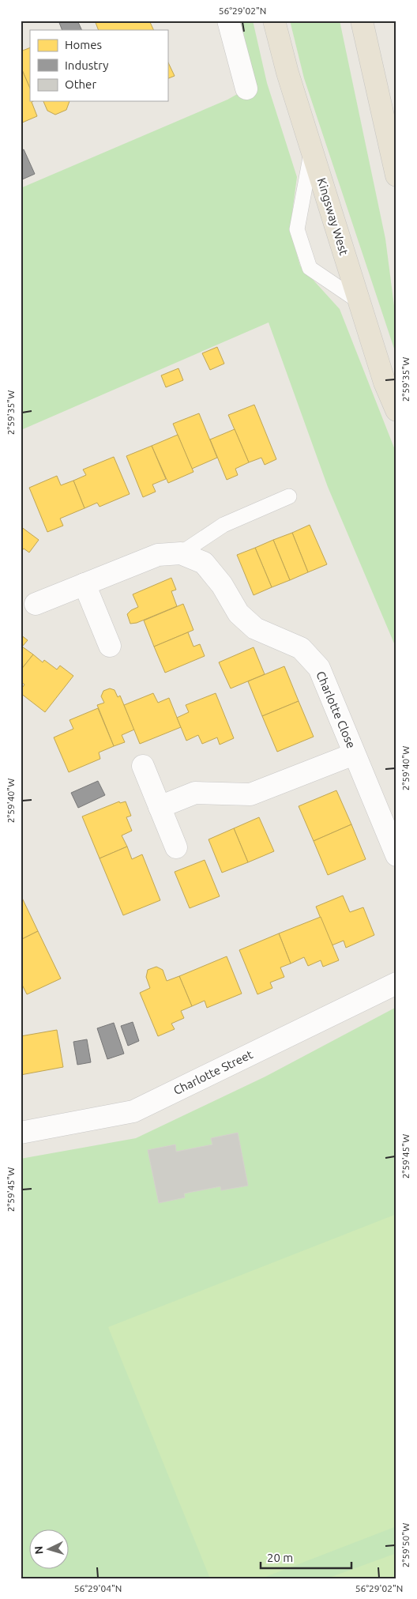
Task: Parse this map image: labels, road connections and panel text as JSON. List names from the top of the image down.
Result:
{
  "streets": {
    "highway": ["Kingsway West"],
    "street": ["Charlotte Close", "Charlotte Street"]
  },
  "legend": ["Homes", "Industry", "Other"],
  "scale_bar": "20 m",
  "north": "left",
  "coordinates": [
    "56°29'02\"N",
    "2°59'35\"W",
    "2°59'40\"W",
    "2°59'45\"W",
    "2°59'50\"W",
    "56°29'04\"N"
  ]
}
